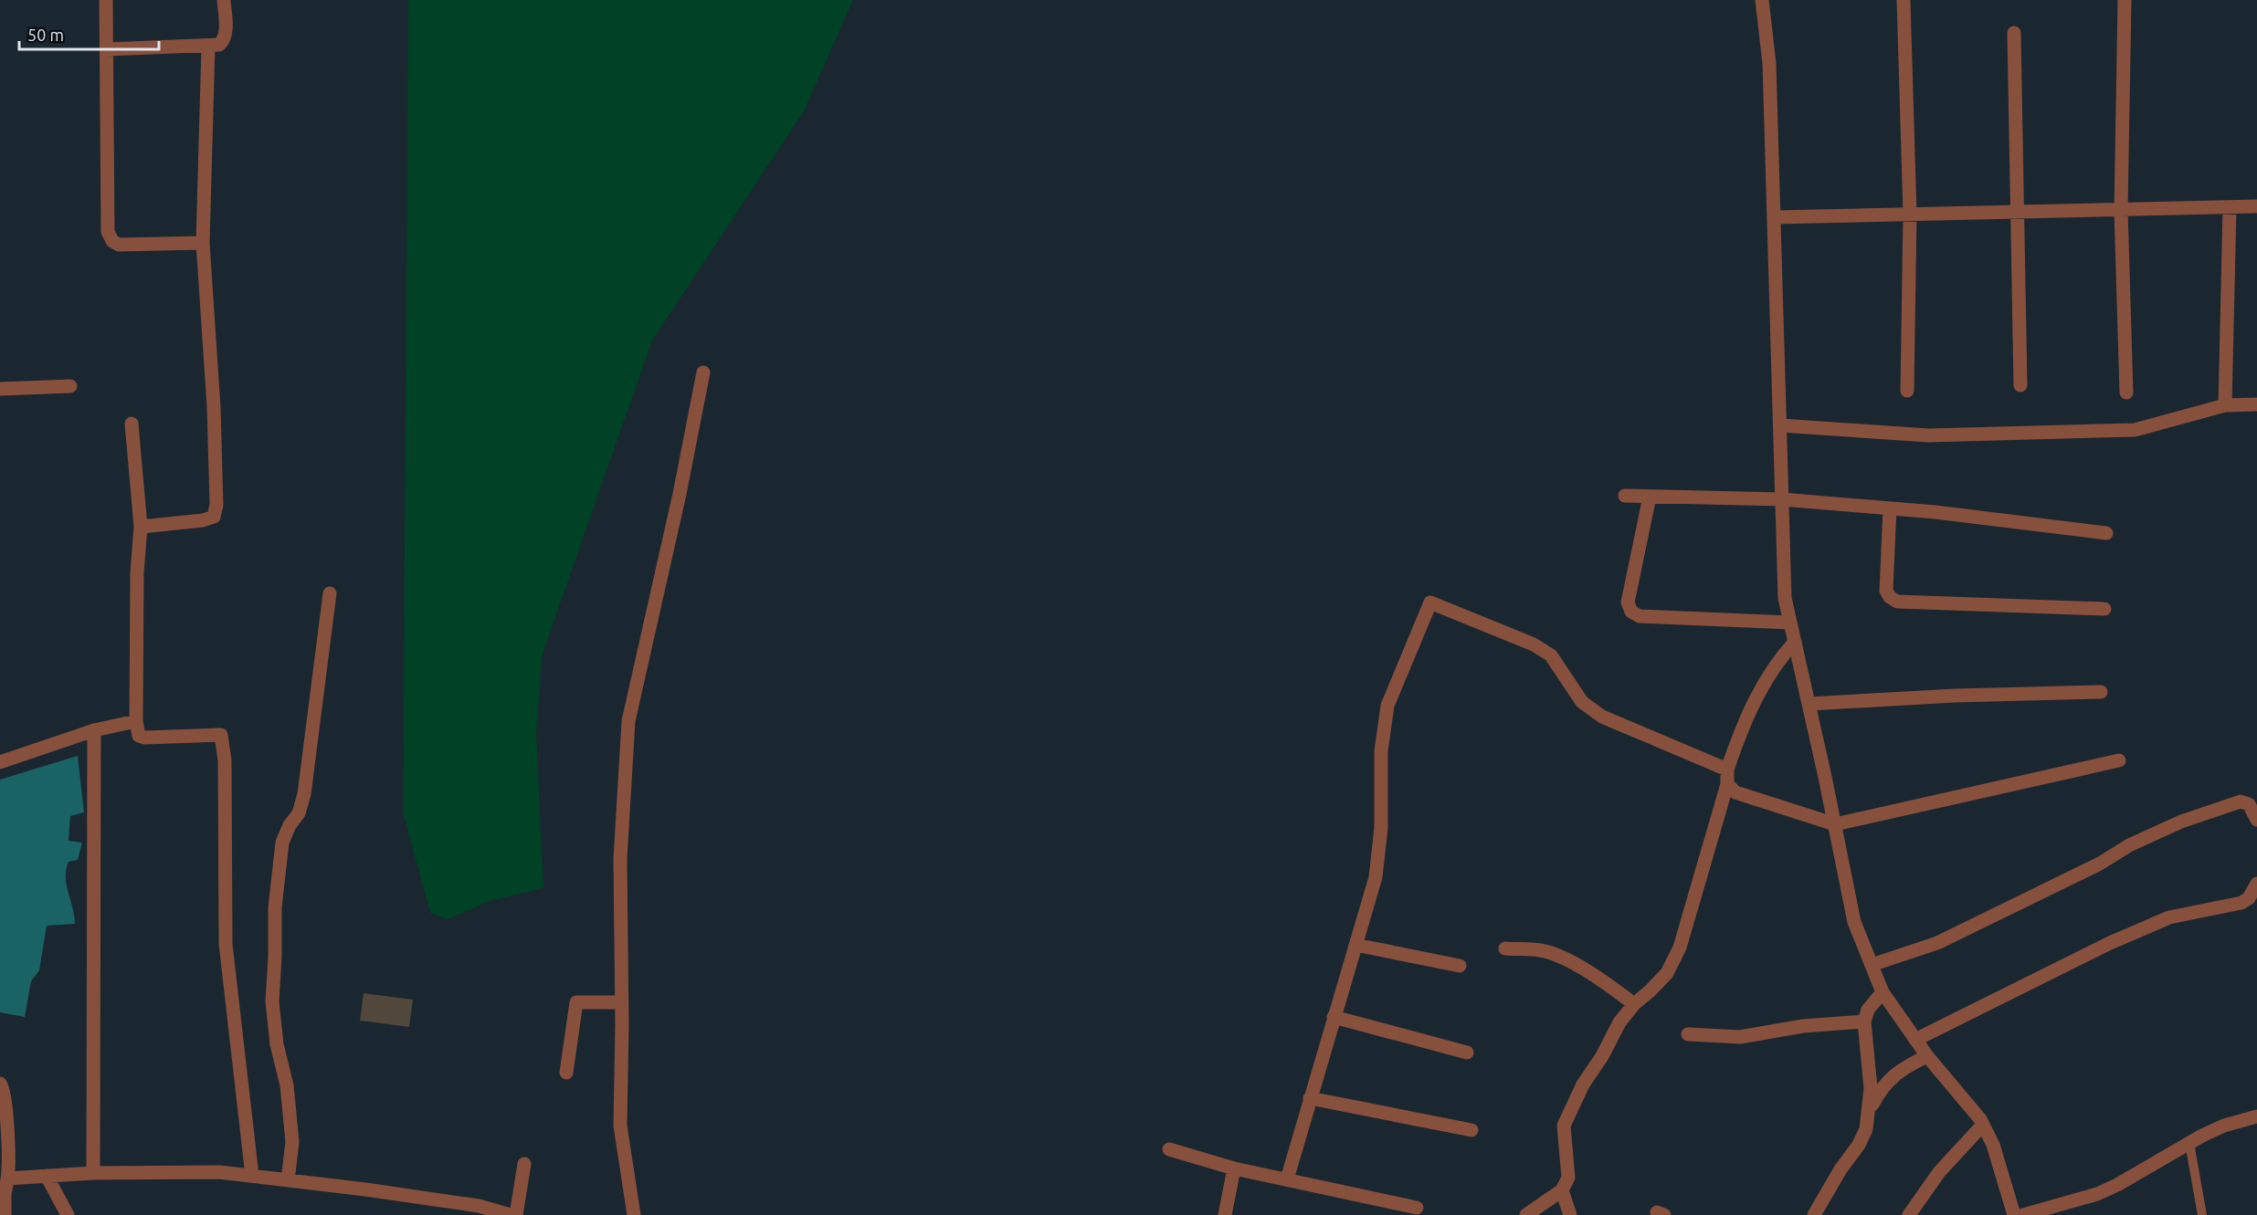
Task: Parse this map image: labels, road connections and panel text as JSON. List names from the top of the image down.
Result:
{
  "scale_bar": "50 m"
}
